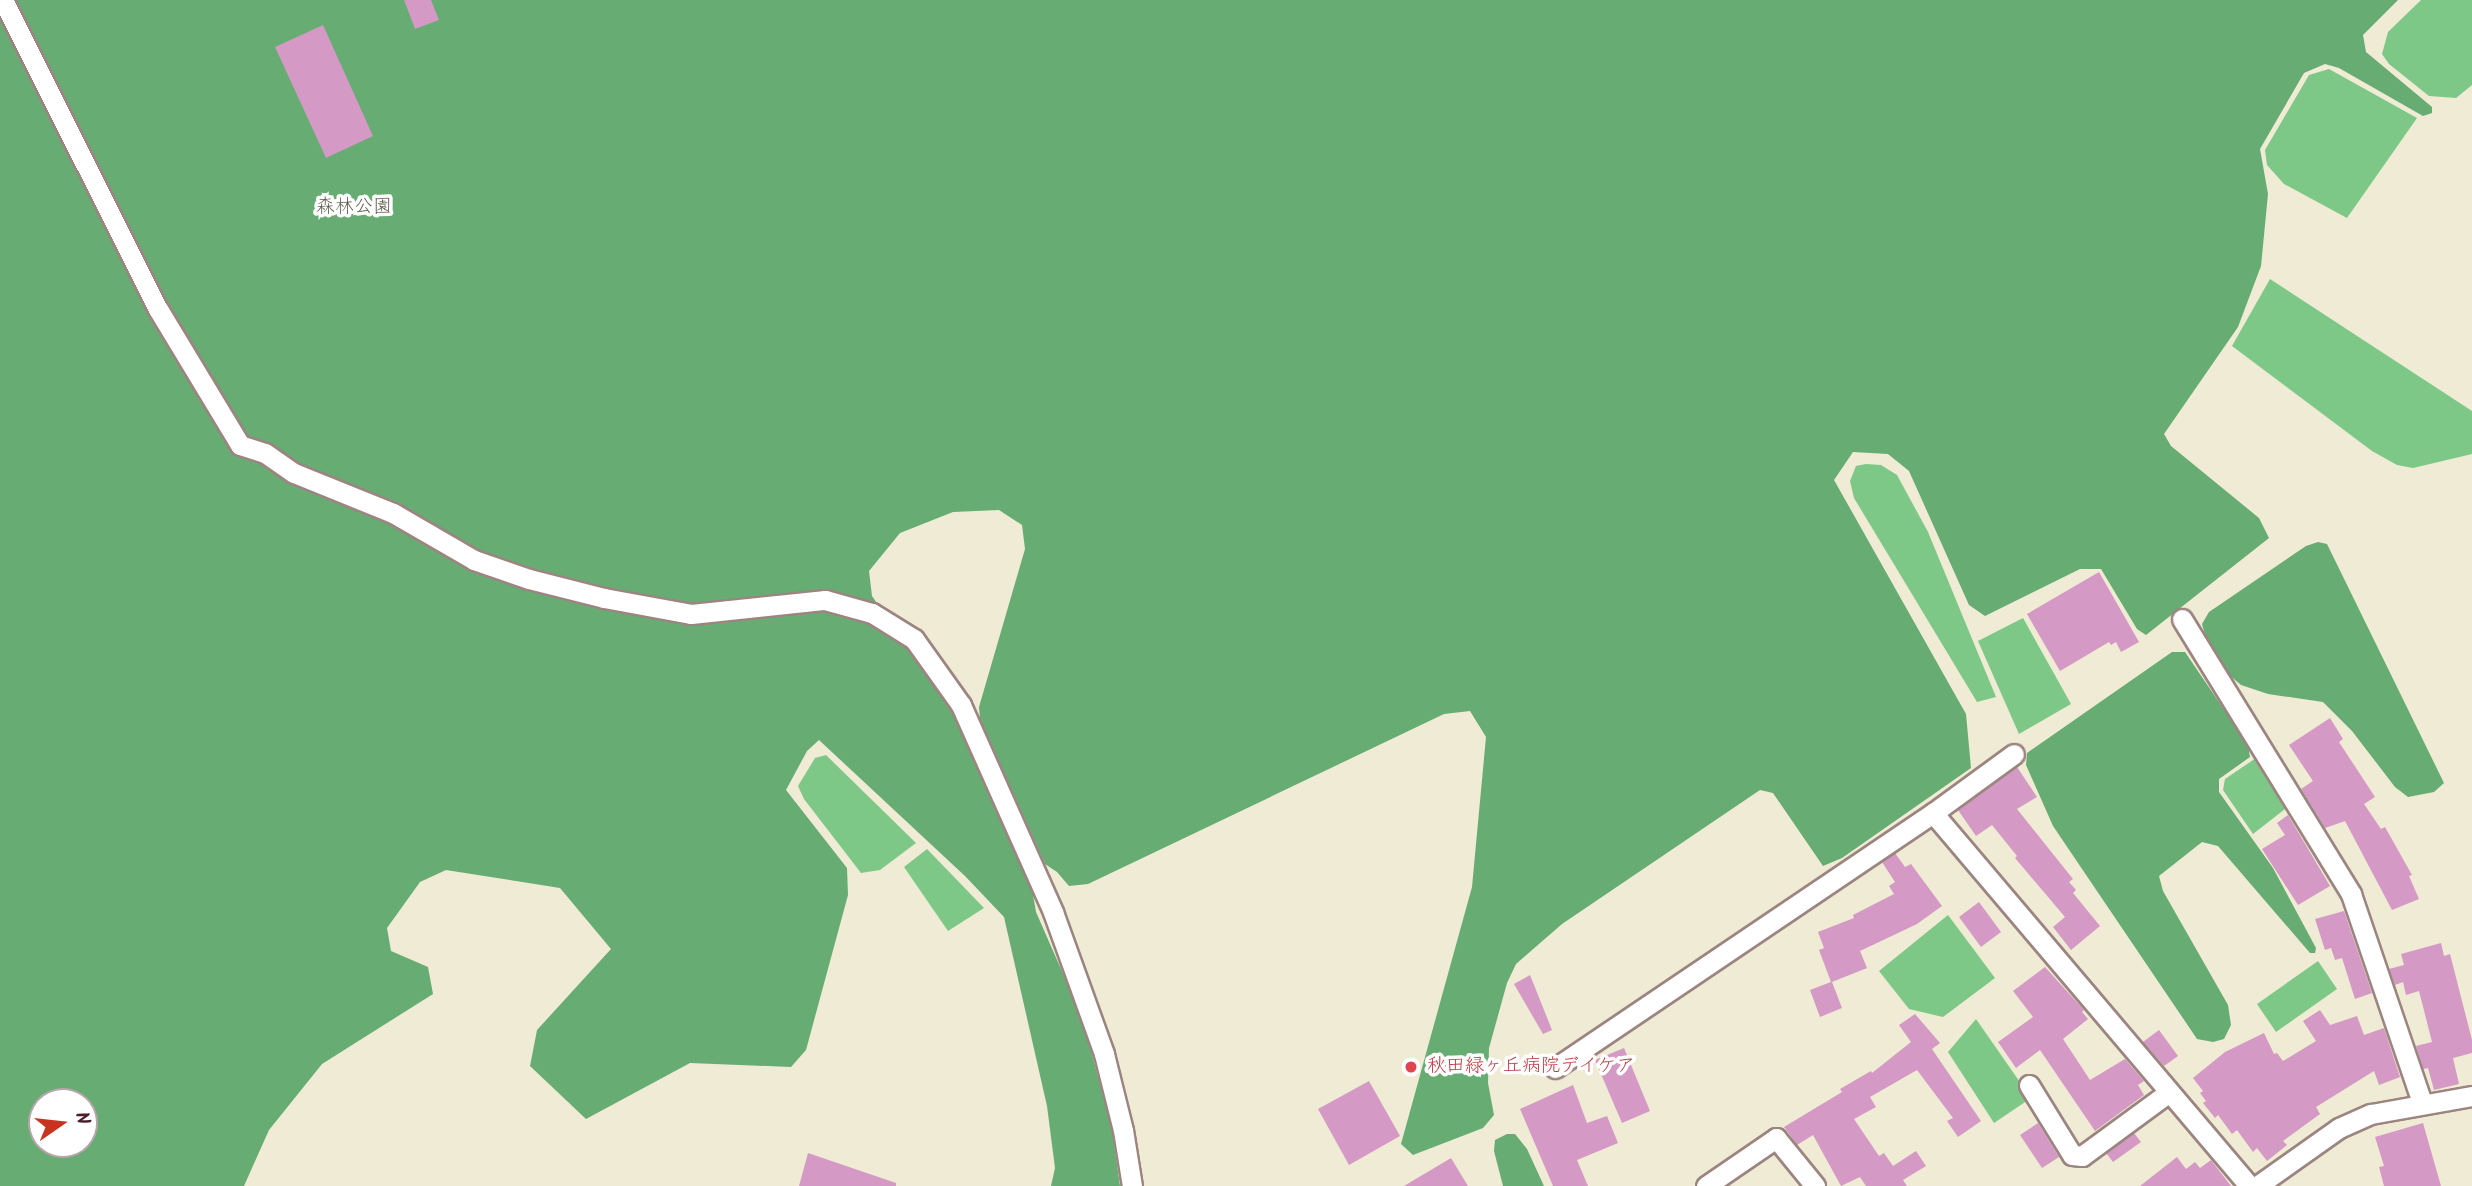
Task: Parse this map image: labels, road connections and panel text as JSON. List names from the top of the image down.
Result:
{
  "parks": ["森林公園"],
  "places": ["秋田緑ヶ丘病院デイケア"],
  "north": "right"
}
